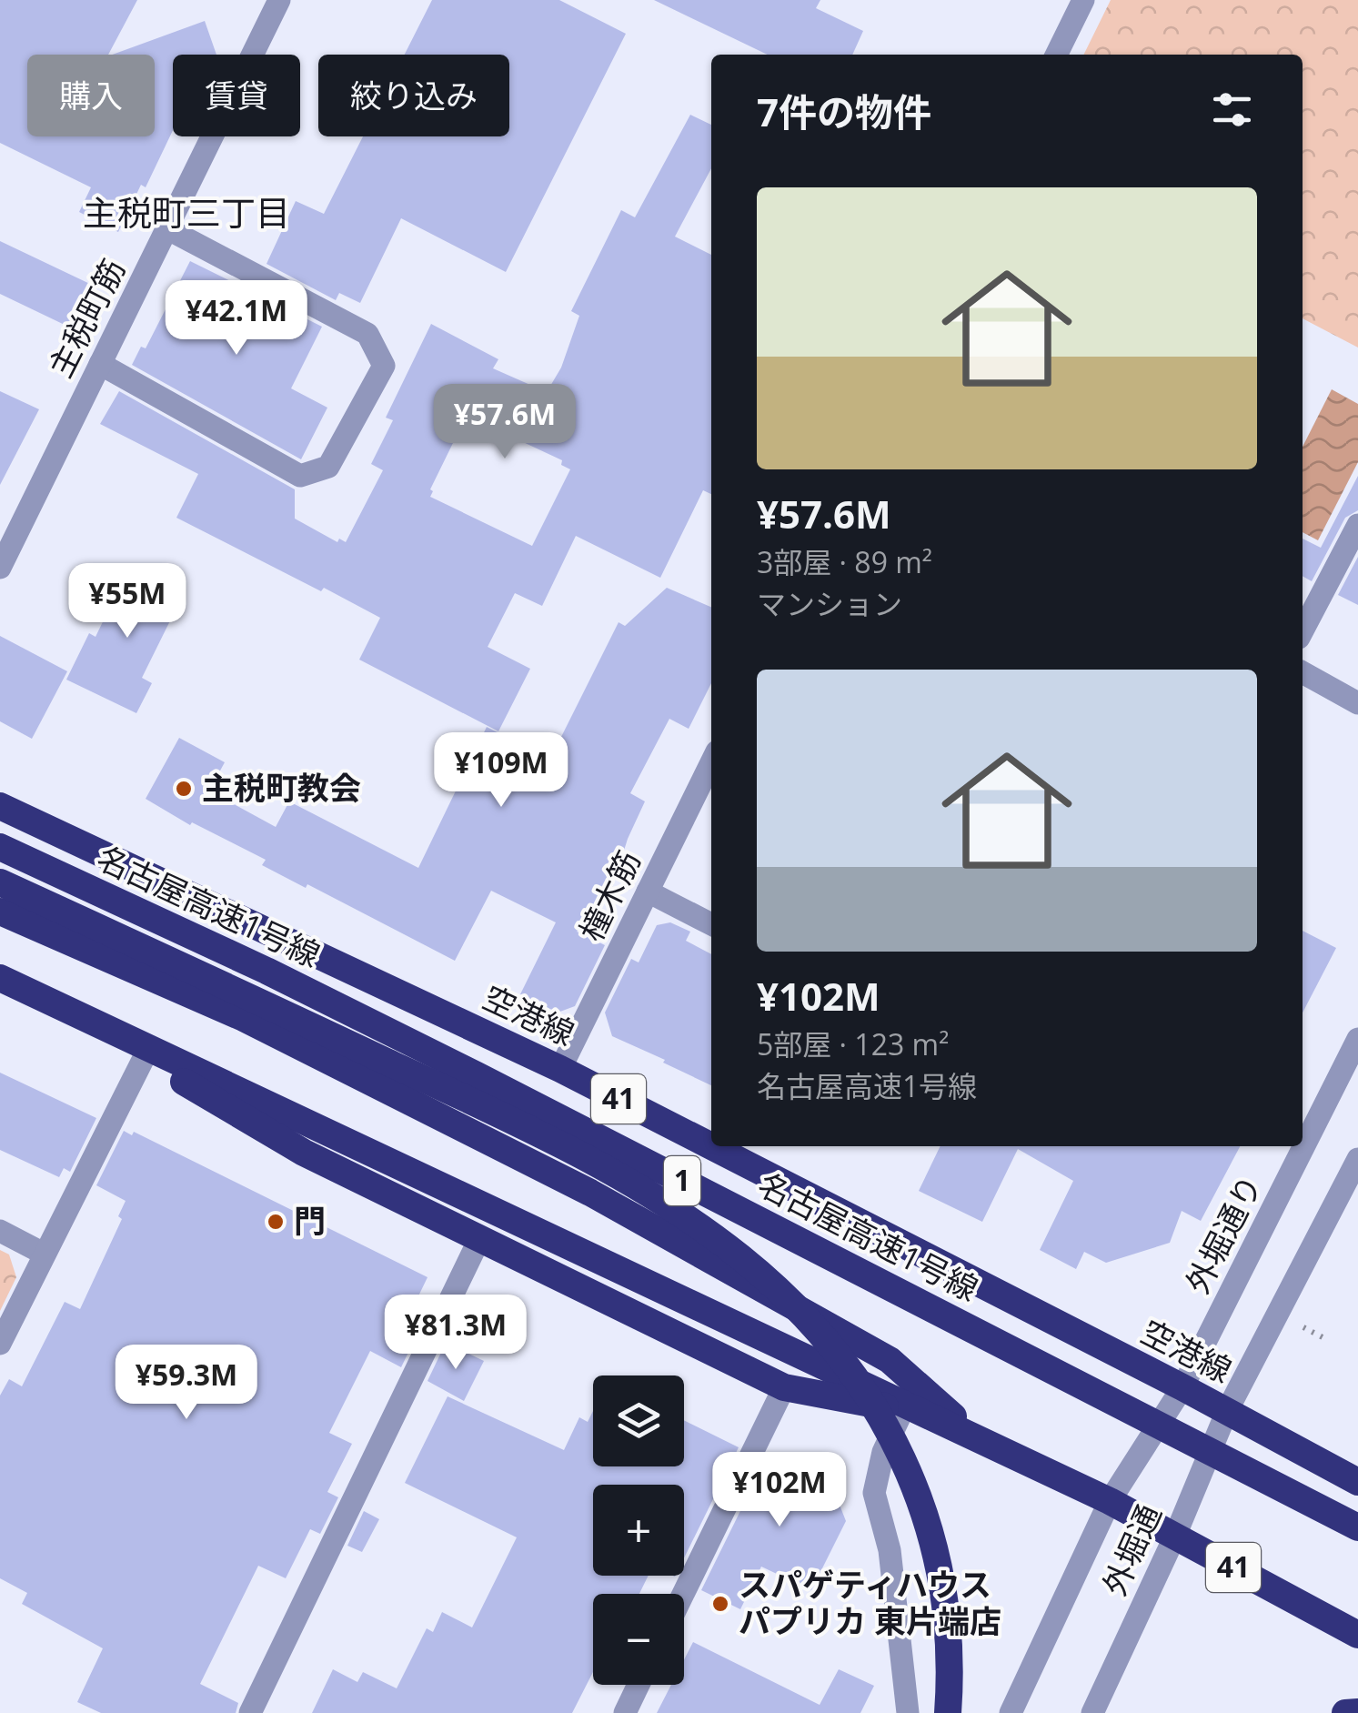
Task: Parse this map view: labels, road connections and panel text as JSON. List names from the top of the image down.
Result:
{
  "streets": {
    "highway": [
      "名古屋高速1号線",
      "空港線",
      "41",
      "1"
    ],
    "street": [
      "主税町筋",
      "橦木筋",
      "外堀通り",
      "外堀通"
    ]
  },
  "crossings": [
    ["橦木筋", "空港線"],
    ["空港線", "外堀通り"],
    ["空港線", "外堀通"],
    ["41", "外堀通り"],
    ["41", "外堀通"],
    ["外堀通り", "外堀通"]
  ],
  "districts": ["主税町三丁目"],
  "places": ["主税町教会", "門", "スパゲティハウス パプリカ 東片端店"],
  "page": {
    "chip": ["購入", "賃貸", "絞り込み"],
    "heading": "7件の物件",
    "list": [
      {
        "name": "¥57.6M",
        "note": "3部屋 · 89 m² · マンション"
      },
      {
        "name": "¥102M",
        "note": "5部屋 · 123 m² · 名古屋高速1号線"
      }
    ],
    "price": [
      "¥42.1M",
      "¥57.6M",
      "¥55M",
      "¥109M",
      "¥81.3M",
      "¥59.3M",
      "¥102M"
    ],
    "map_buttons": ["+", "−"]
  }
}
